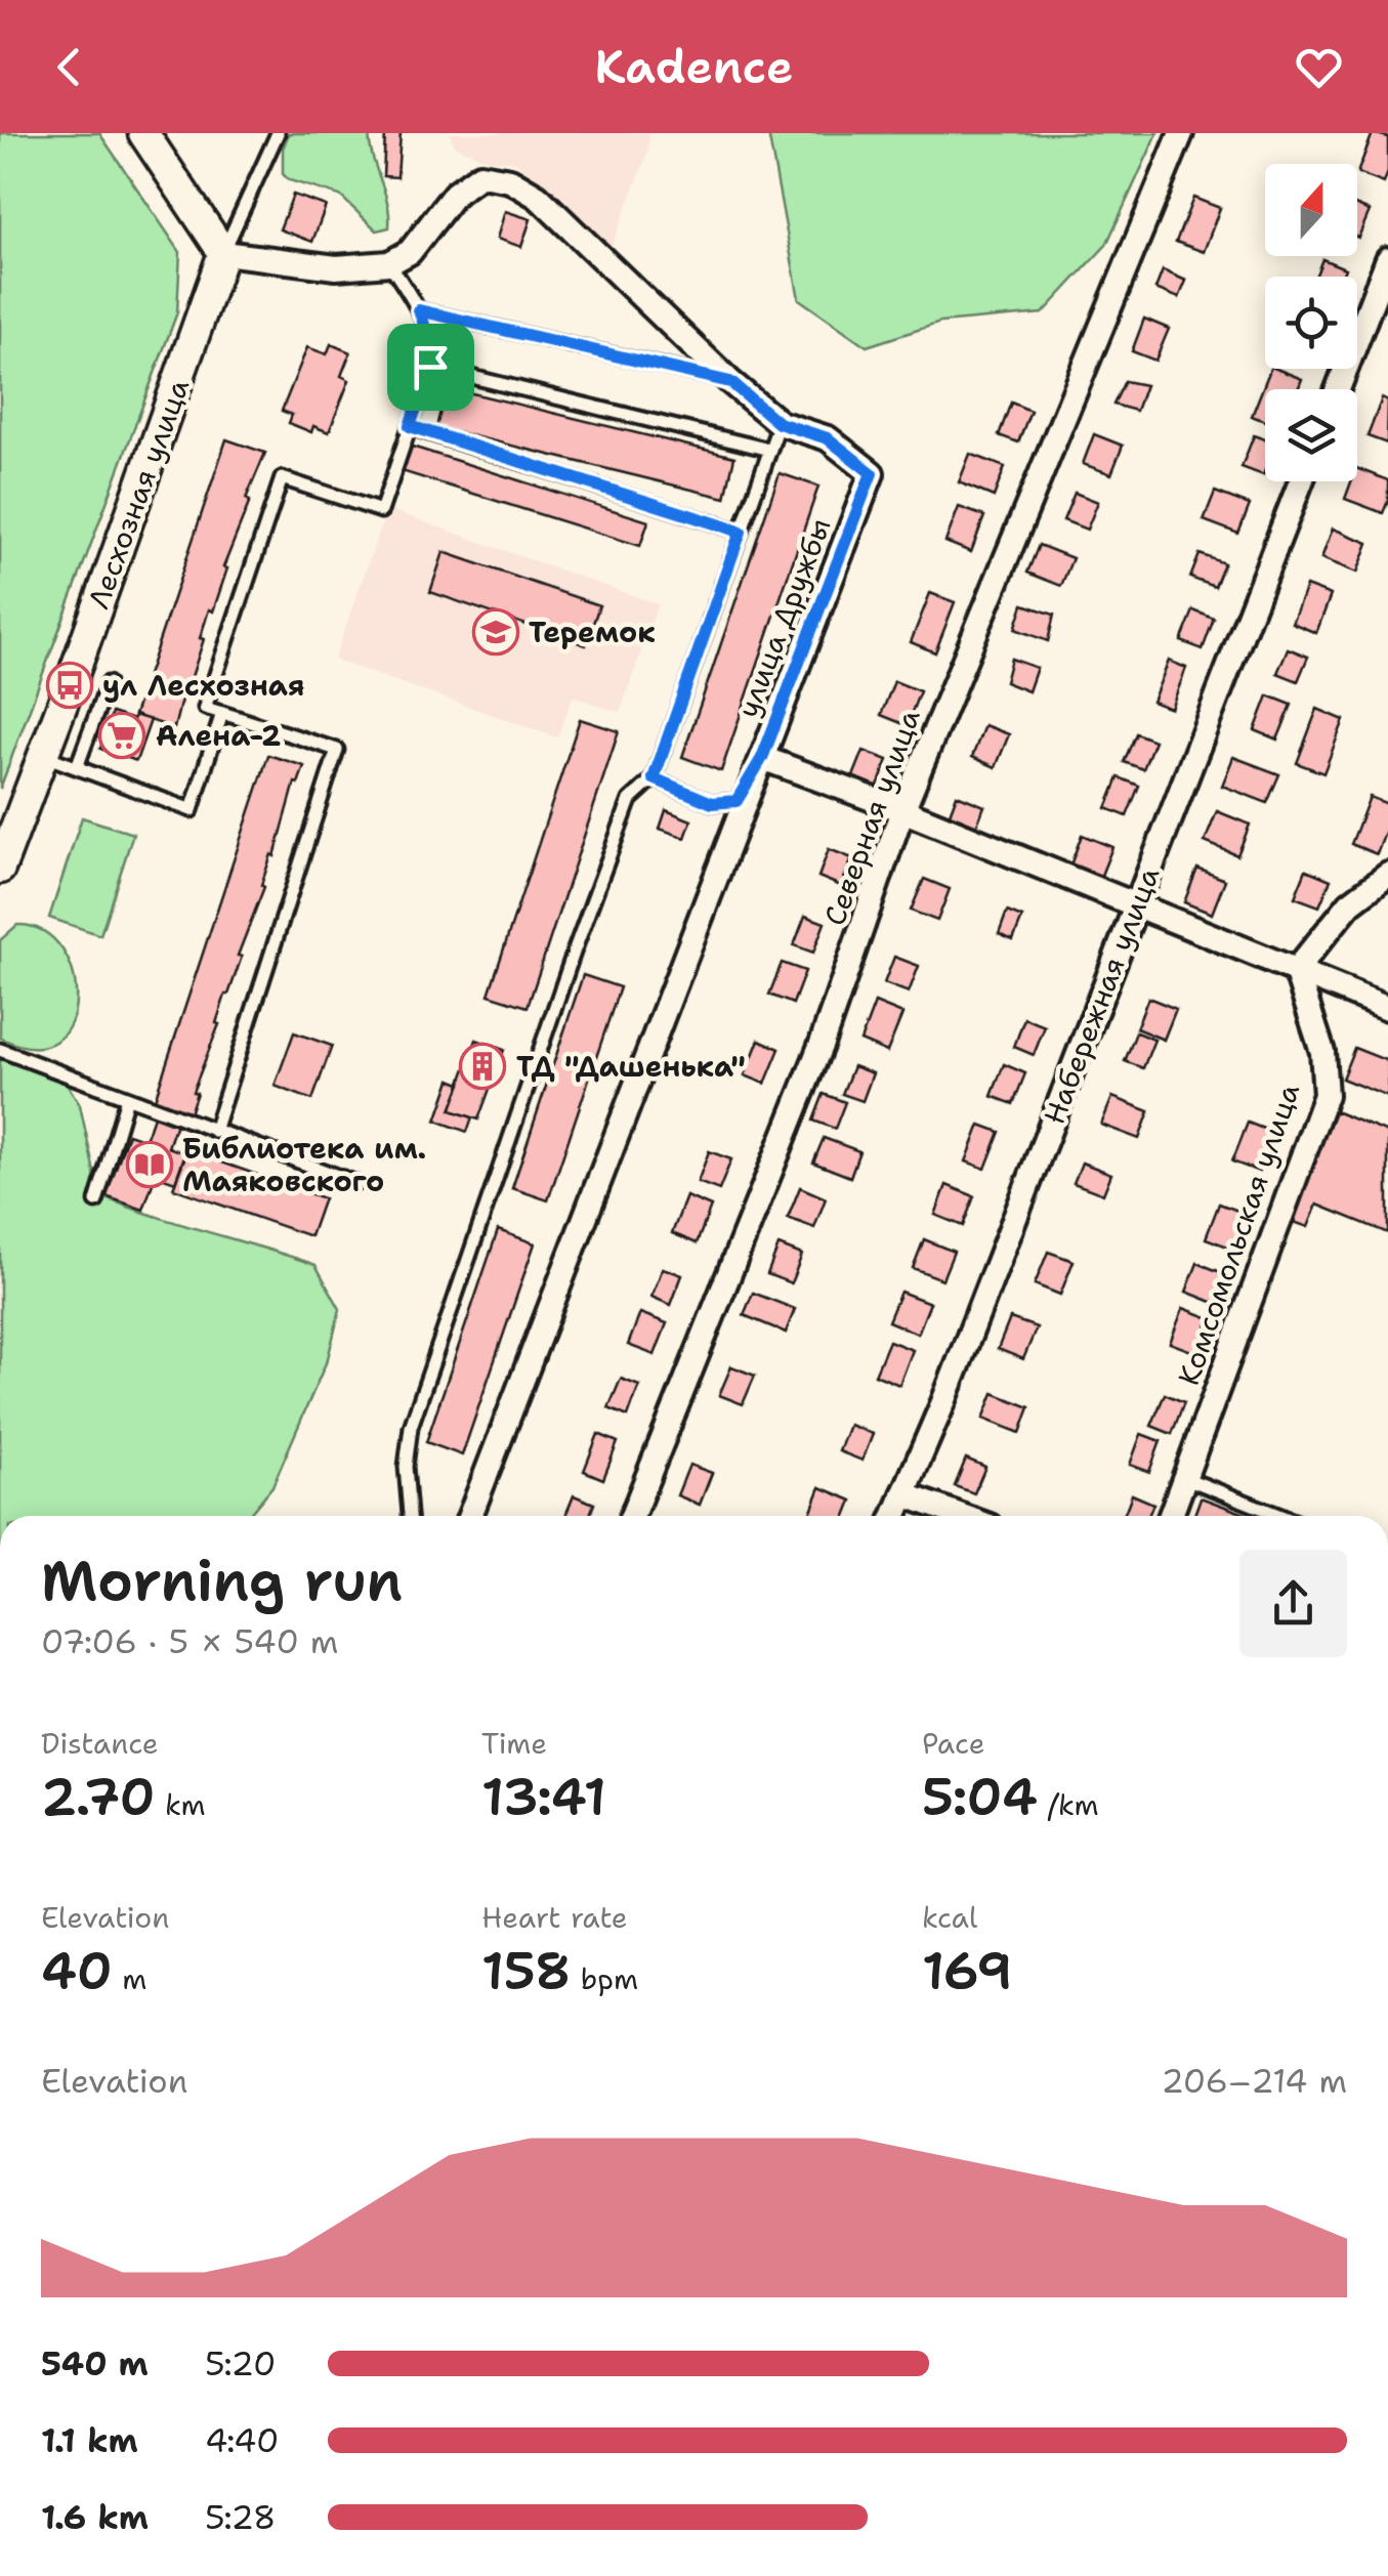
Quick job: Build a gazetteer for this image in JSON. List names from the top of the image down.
{
  "streets": {
    "street": [
      "Лесхозная улица",
      "улица Дружбы",
      "Северная улица",
      "Набережная улица",
      "Комсомольская улица"
    ]
  },
  "places": {
    "school or university": ["Теремок"],
    "bus stop": ["ул Лесхозная"],
    "supermarket": ["Алена-2"],
    "building": ["ТД \"Дашенька\""],
    "library": ["Библиотека им. Маяковского"]
  },
  "north": "top",
  "page": {
    "header": "Kadence",
    "heading": ["Morning run", "07:06 · 5 × 540 m"],
    "stats": [
      ["Distance", "2.70 km"],
      ["Time", "13:41"],
      ["Pace", "5:04 /km"],
      ["Elevation", "40 m"],
      ["Heart rate", "158 bpm"],
      ["kcal", "169"]
    ],
    "chart": ["Elevation", "206–214 m"],
    "list": [
      {
        "name": "540 m",
        "note": "5:20"
      },
      {
        "name": "1.1 km",
        "note": "4:40"
      },
      {
        "name": "1.6 km",
        "note": "5:28"
      }
    ]
  }
}
